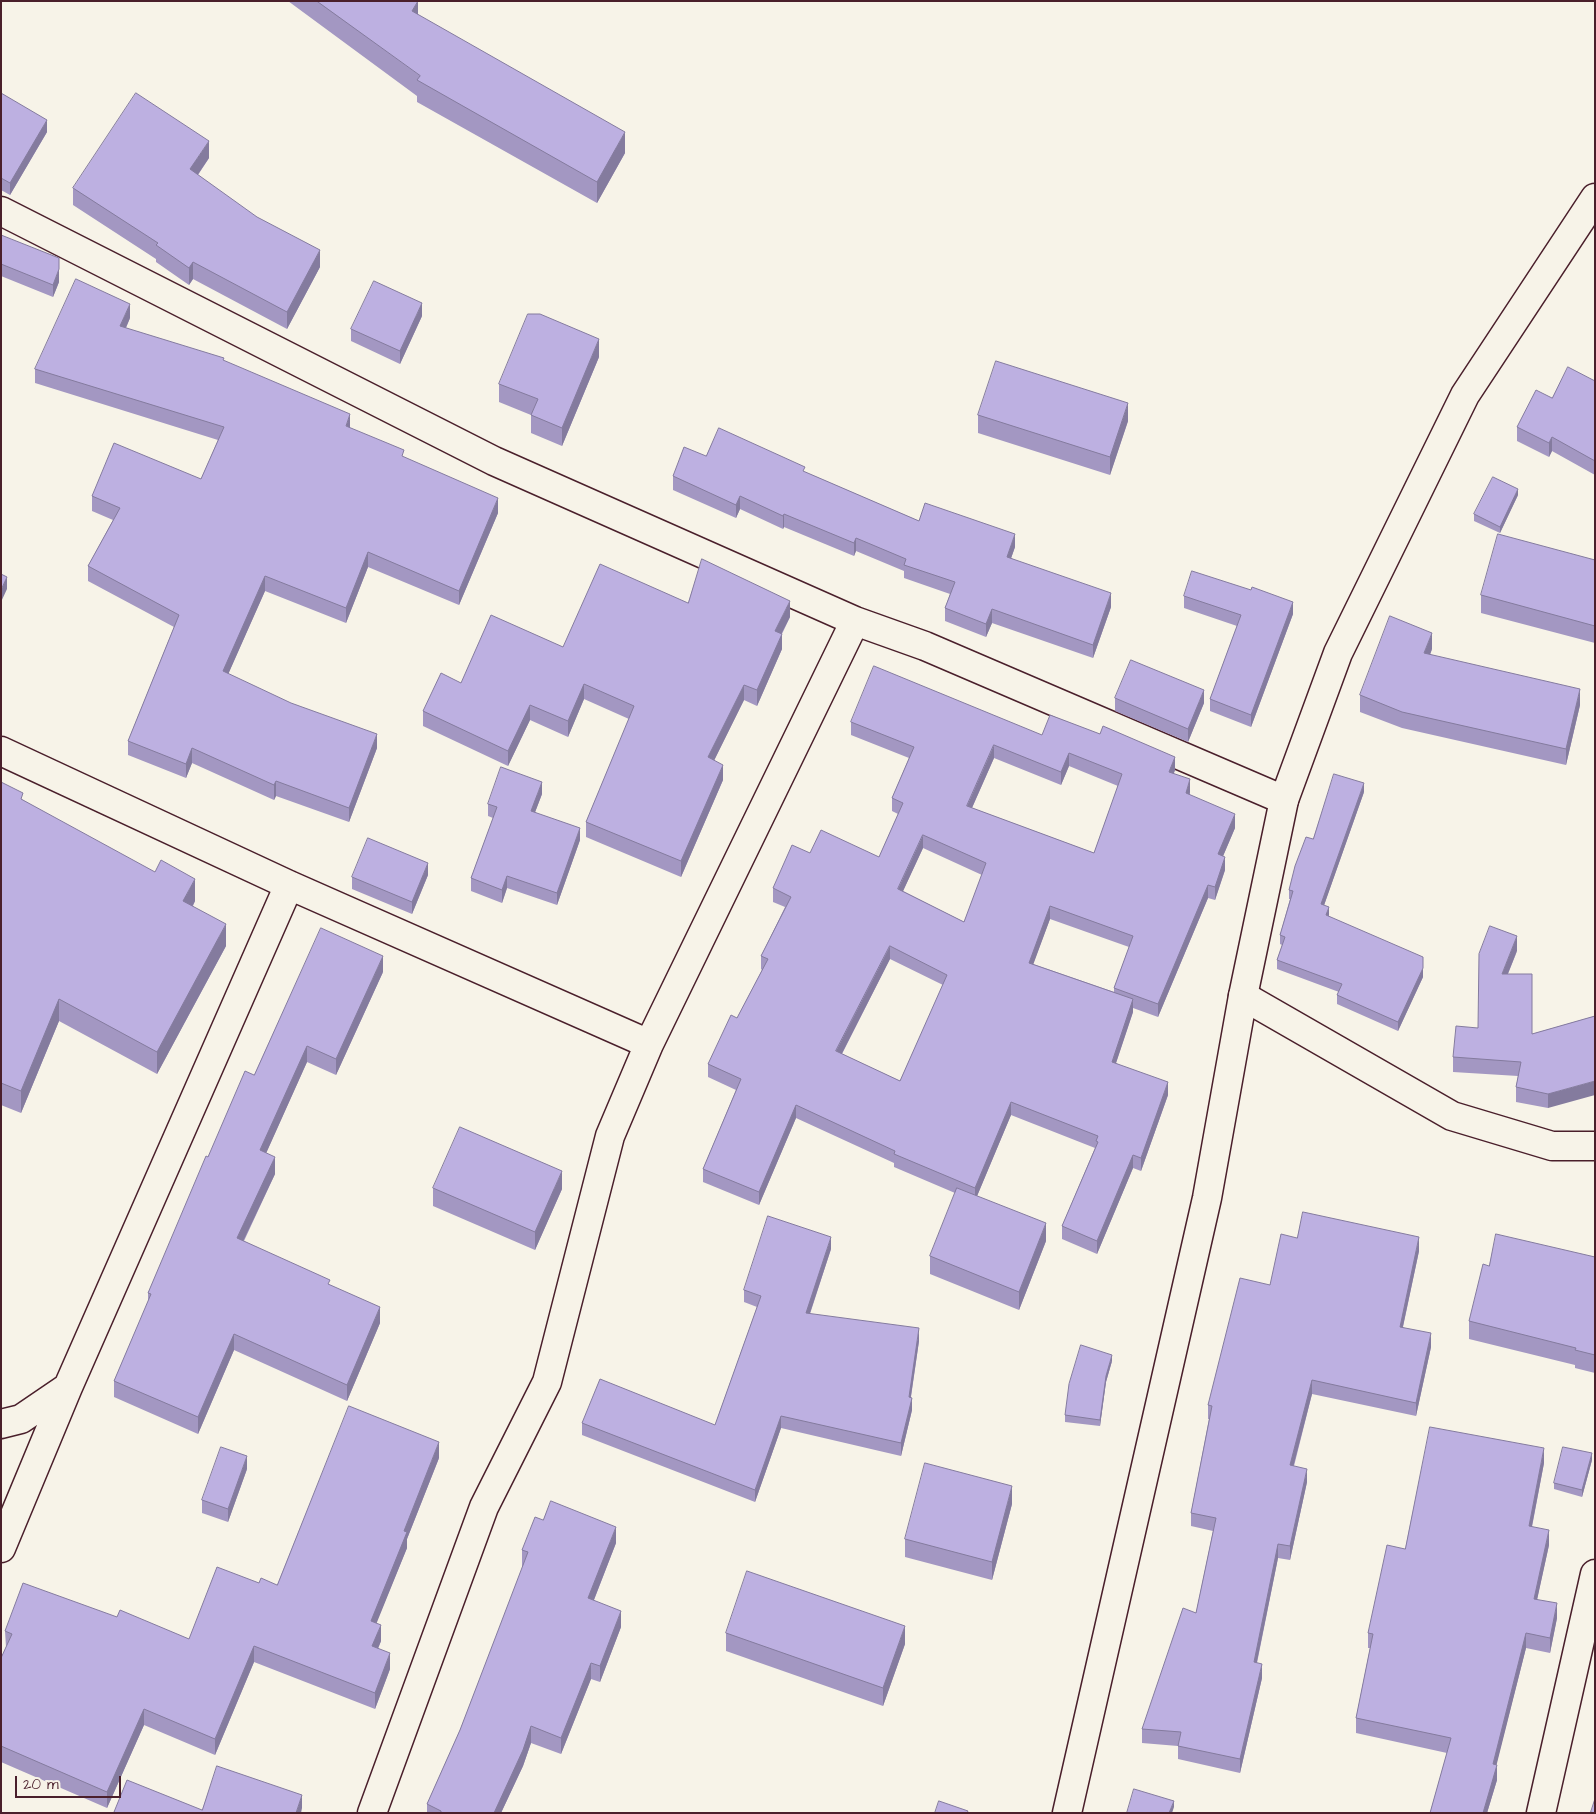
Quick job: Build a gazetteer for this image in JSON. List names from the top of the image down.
{
  "scale_bar": "20 m"
}
